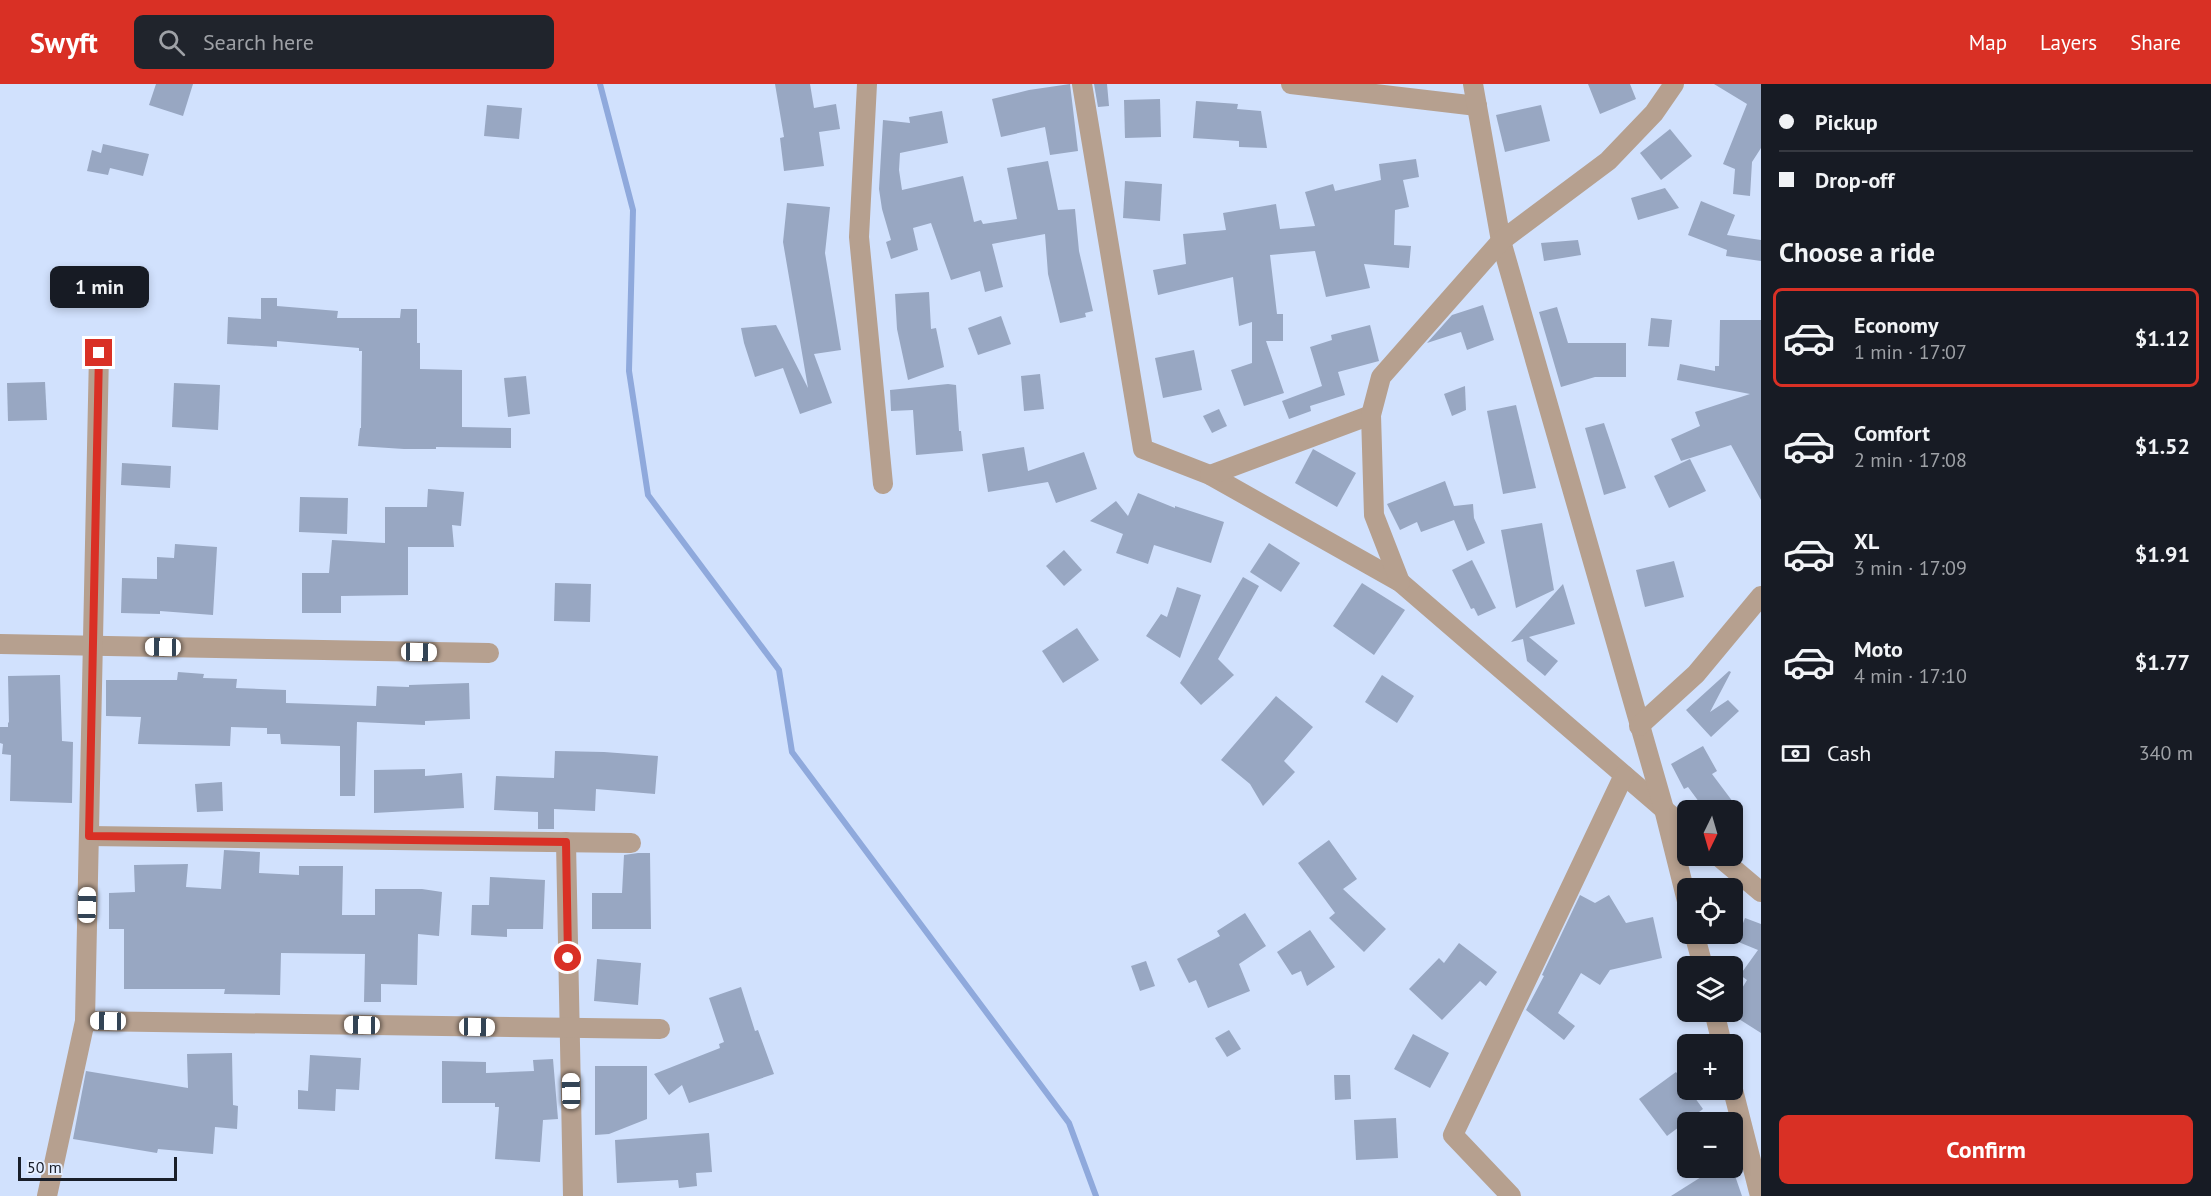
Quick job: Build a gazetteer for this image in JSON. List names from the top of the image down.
{
  "scale_bar": "50 m",
  "north": "bottom",
  "page": {
    "header": "Swyft",
    "search": "Search here",
    "nav": ["Map", "Layers", "Share"],
    "banner": ["Pickup", "Drop-off"],
    "heading": "Choose a ride",
    "bubble": "1 min",
    "list": [
      {
        "name": "Economy",
        "note": "1 min · 17:07",
        "value": "$1.12"
      },
      {
        "name": "Comfort",
        "note": "2 min · 17:08",
        "value": "$1.52"
      },
      {
        "name": "XL",
        "note": "3 min · 17:09",
        "value": "$1.91"
      },
      {
        "name": "Moto",
        "note": "4 min · 17:10",
        "value": "$1.77"
      }
    ],
    "pay": ["Cash", "340 m"],
    "map_buttons": ["+", "−"],
    "buttons": "Confirm",
    "scale": "50 m"
  }
}
